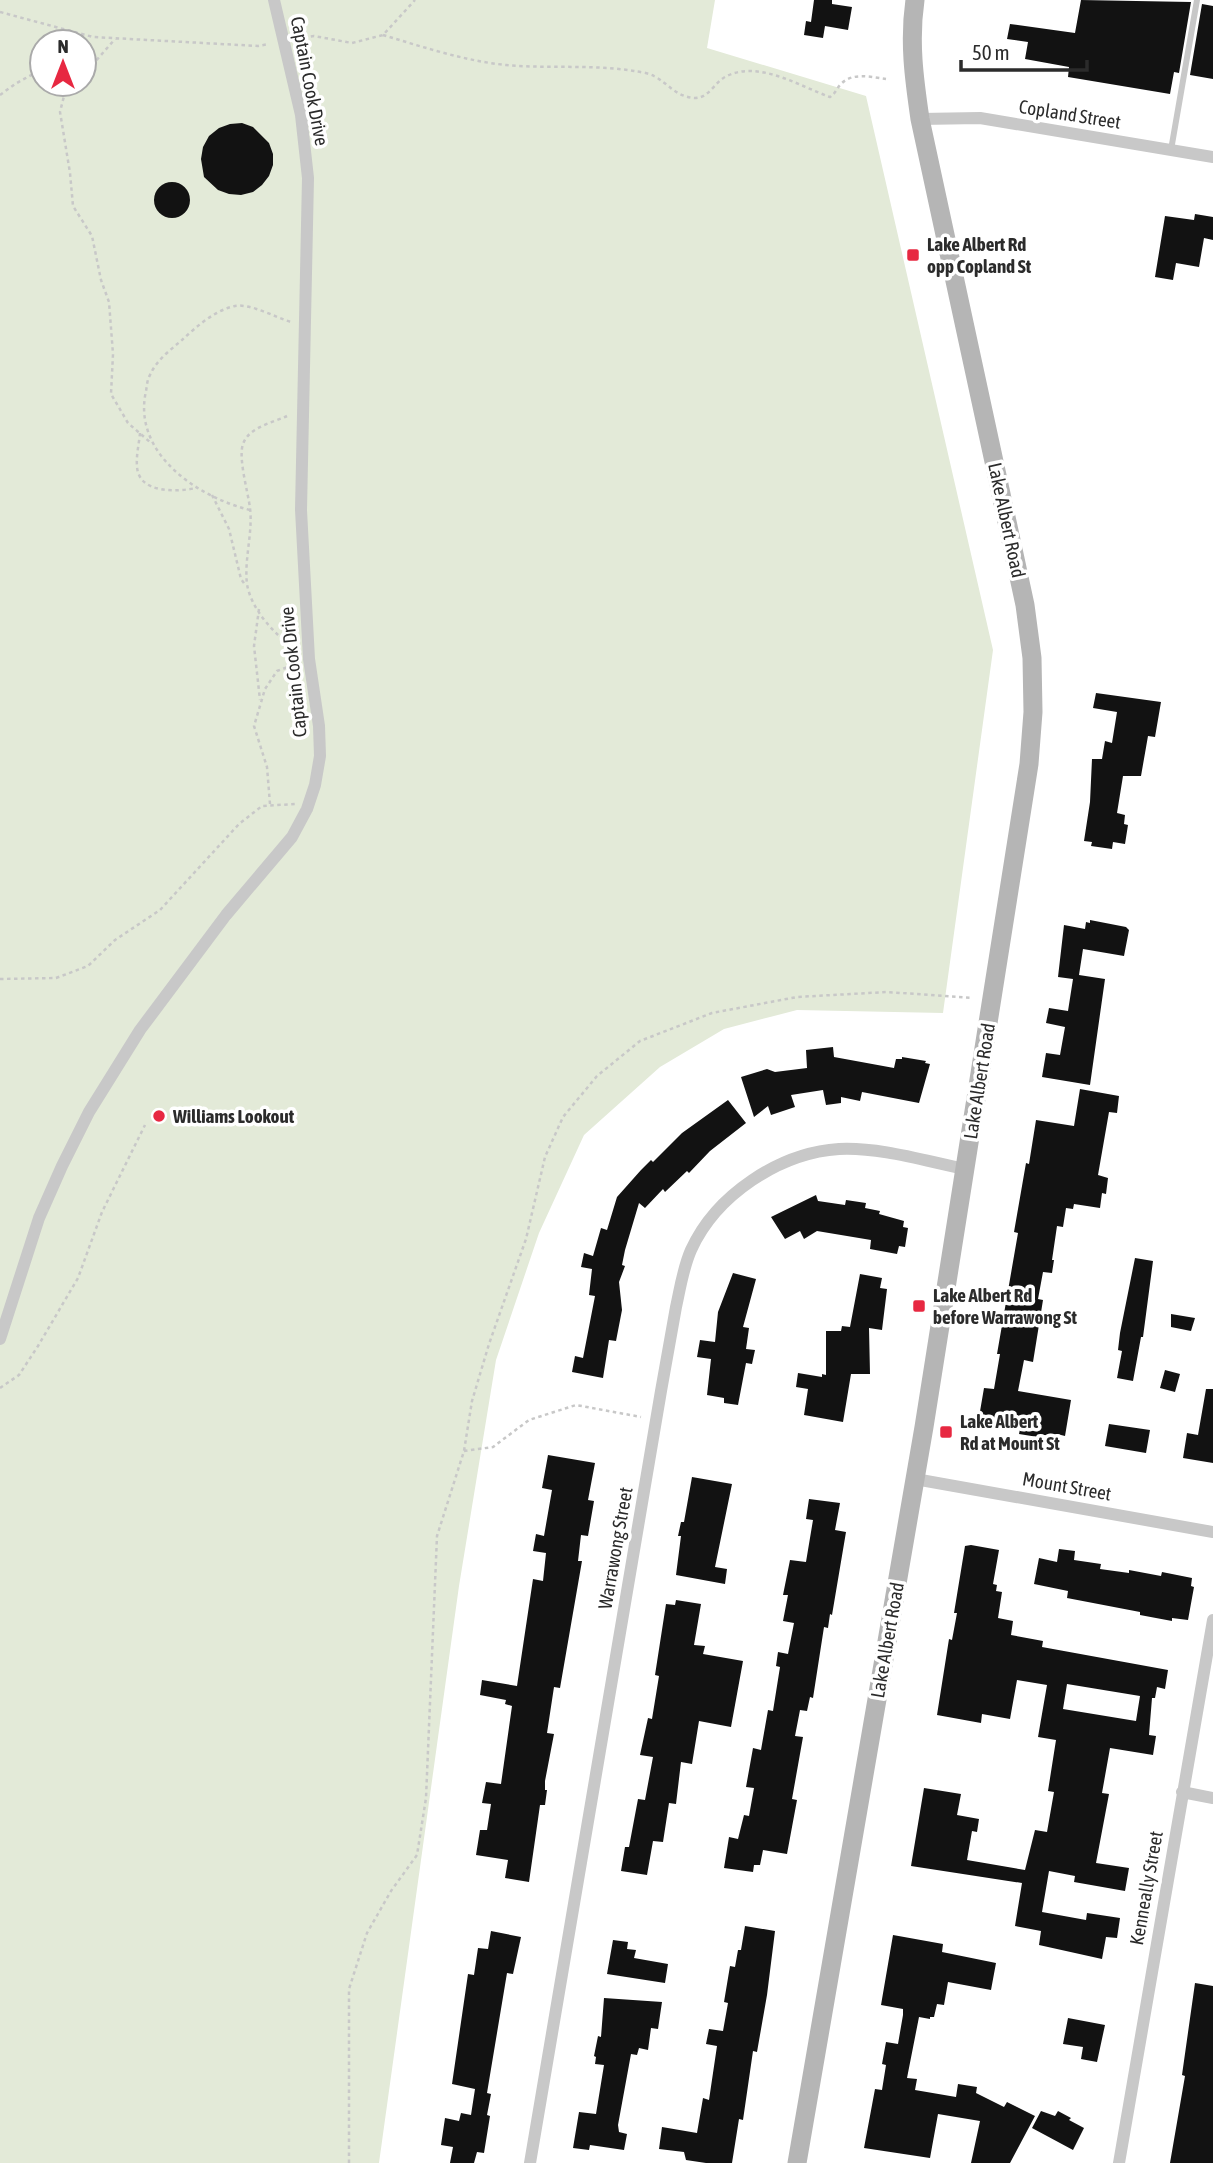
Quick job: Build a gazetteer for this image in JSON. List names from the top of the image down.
{
  "streets": {
    "main road": ["Lake Albert Road"],
    "street": [
      "Captain Cook Drive",
      "Copland Street",
      "Mount Street",
      "Warrawong Street",
      "Kenneally Street"
    ]
  },
  "crossings": [
    ["Copland Street", "Lake Albert Road"],
    ["Lake Albert Road", "Mount Street"],
    ["Lake Albert Road", "Warrawong Street"]
  ],
  "places": {
    "transit": ["Lake Albert Rd opp Copland St", "Lake Albert Rd before Warrawong St", "Lake Albert Rd at Mount St"],
    "other": ["Williams Lookout"]
  },
  "scale_bar": "50 m",
  "north": "top"
}
